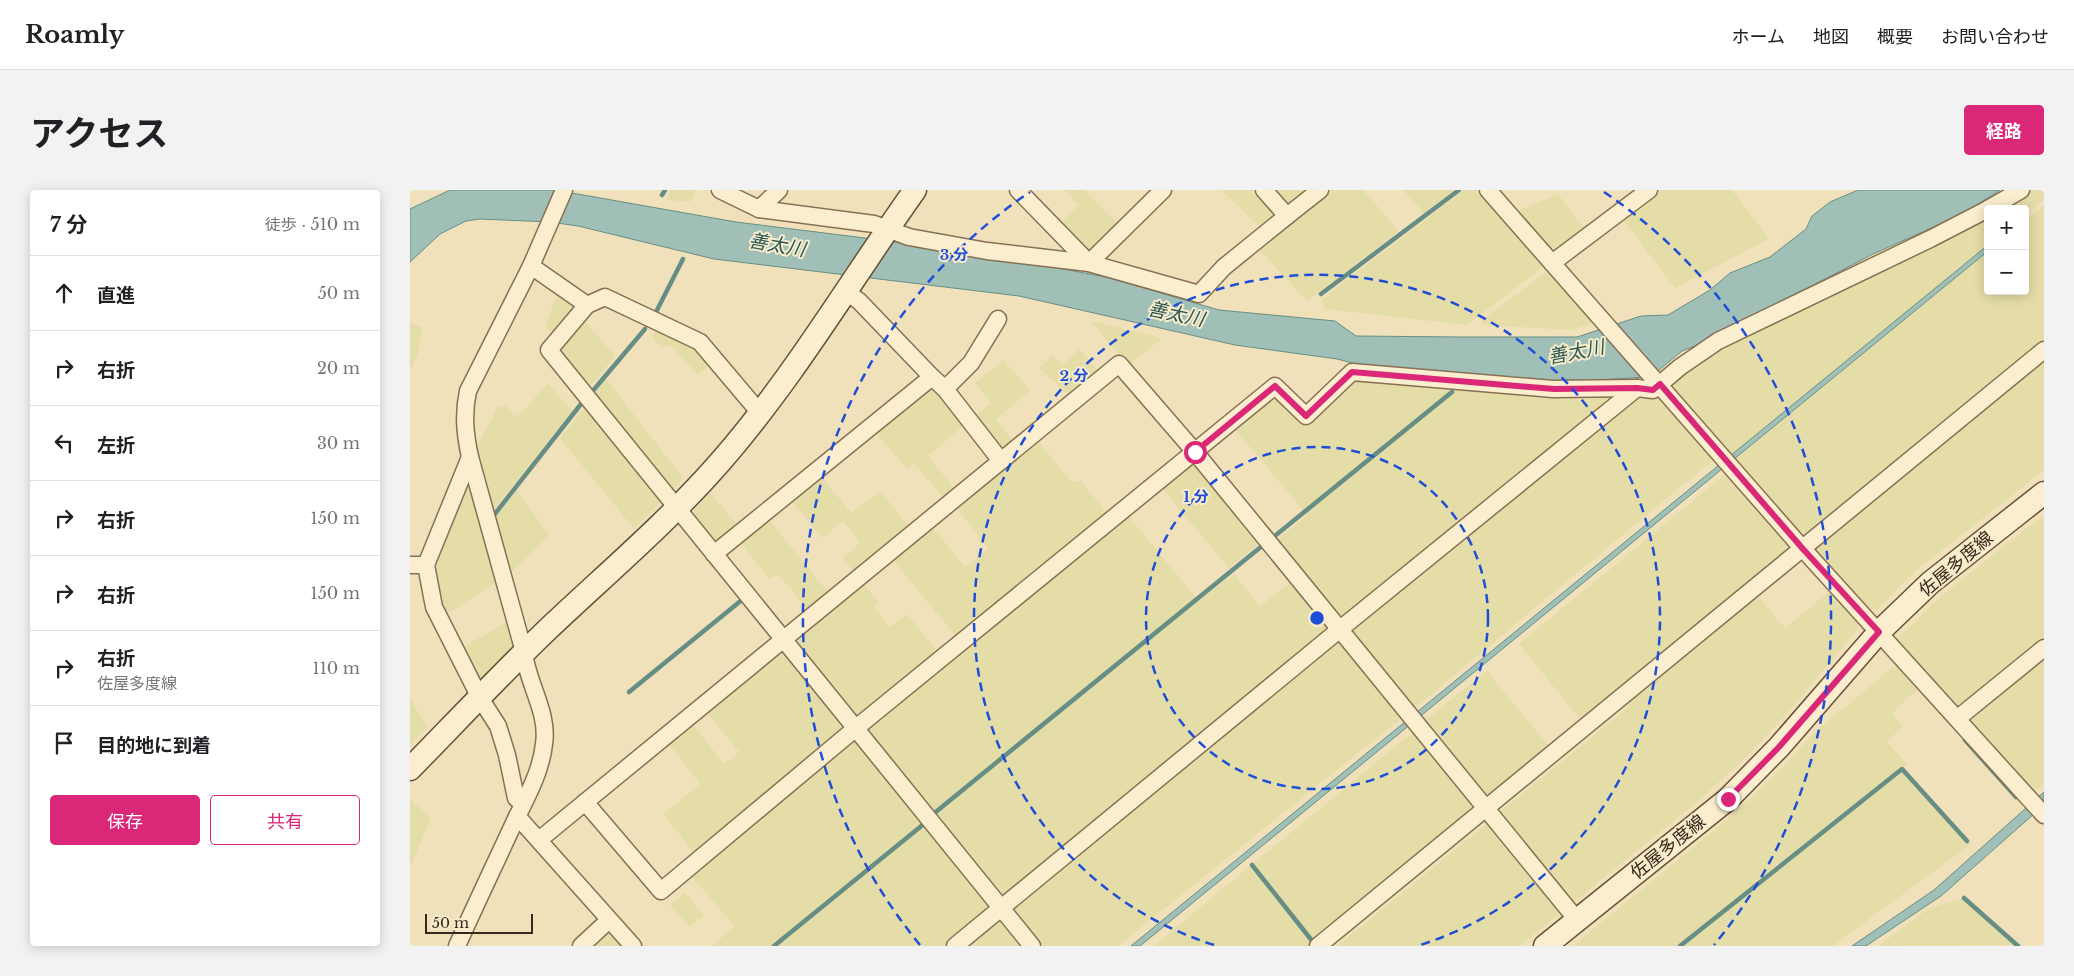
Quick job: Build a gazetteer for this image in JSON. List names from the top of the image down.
{
  "streets": {
    "street": ["佐屋多度線"]
  },
  "water": ["善太川"],
  "scale_bar": "50 m",
  "page": {
    "header": "Roamly",
    "nav": [
      "ホーム",
      "地図",
      "概要",
      "お問い合わせ"
    ],
    "title": "アクセス",
    "buttons": [
      "経路",
      ["保存", "共有"]
    ],
    "heading": ["7 分", "徒歩 · 510 m"],
    "map_buttons": ["+", "−"],
    "list": [
      ["直進", "50 m"],
      ["右折", "20 m"],
      ["左折", "30 m"],
      ["右折", "150 m"],
      ["右折", "150 m"],
      ["右折", "佐屋多度線", "110 m"],
      "目的地に到着"
    ],
    "scale": "50 m"
  },
  "rings": ["3 分", "2 分", "1 分"]
}
